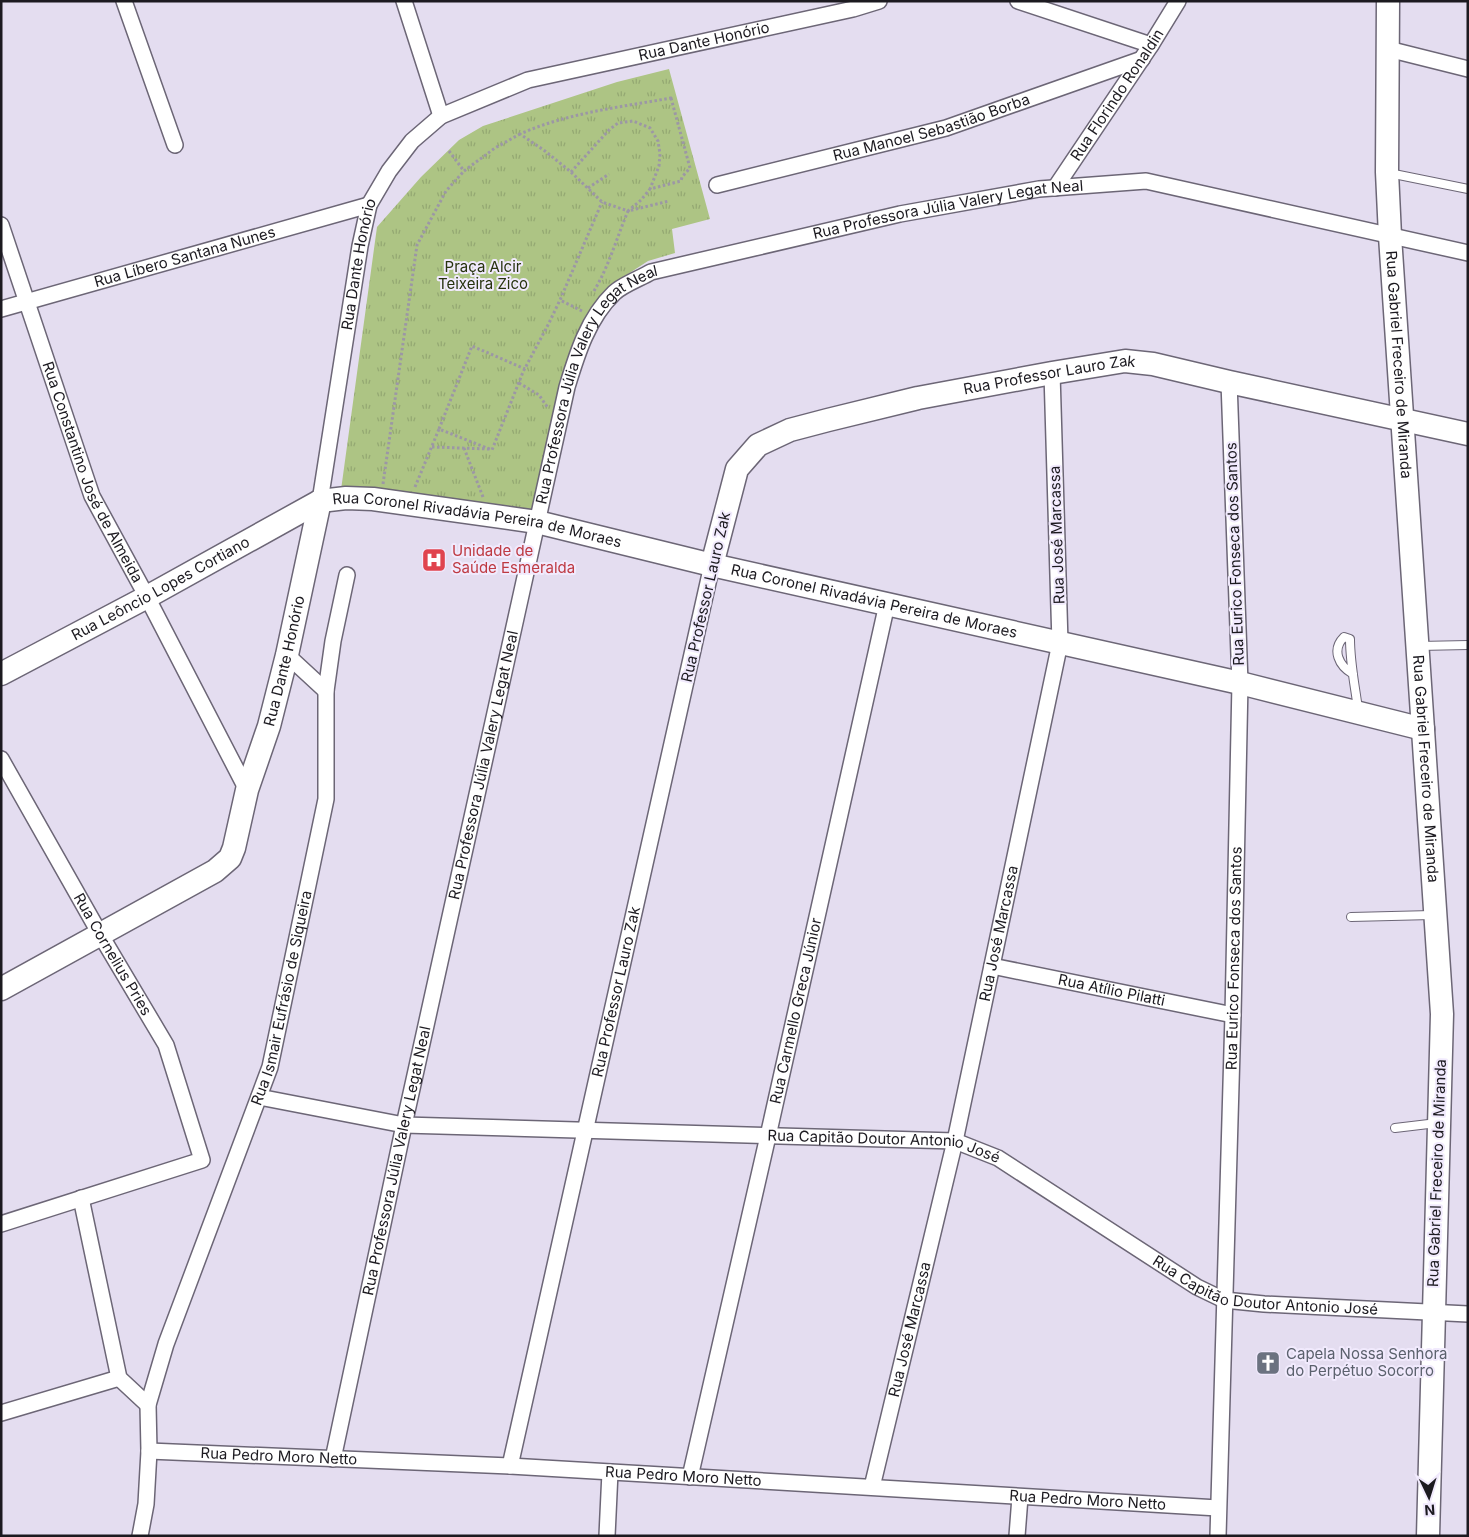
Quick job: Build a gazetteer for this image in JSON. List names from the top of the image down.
{
  "streets": {
    "street": [
      "Rua Dante Honório",
      "Rua Florindo Ronaldin",
      "Rua Manoel Sebastião Borba",
      "Rua Professora Júlia Valery Legat Neal",
      "Rua Líbero Santana Nunes",
      "Rua Gabriel Freceiro de Miranda",
      "Rua Professor Lauro Zak",
      "Rua Constantino José de Almeida",
      "Rua Coronel Rivadávia Pereira de Moraes",
      "Rua José Marcassa",
      "Rua Eurico Fonseca dos Santos",
      "Rua Leôncio Lopes Cortiano",
      "Rua Cornelius Pries",
      "Rua Atílio Pilatti",
      "Rua Ismair Eufrásio de Siqueira",
      "Rua Carmello Greca Júnior",
      "Rua Capitão Doutor Antonio José",
      "Rua Pedro Moro Netto"
    ]
  },
  "crossings": [
    ["Rua Dante Honório", "Rua Líbero Santana Nunes"],
    ["Rua Dante Honório", "Rua Constantino José de Almeida"],
    ["Rua Dante Honório", "Rua Coronel Rivadávia Pereira de Moraes"],
    ["Rua Dante Honório", "Rua Leôncio Lopes Cortiano"],
    ["Rua Dante Honório", "Rua Cornelius Pries"],
    ["Rua Florindo Ronaldin", "Rua Manoel Sebastião Borba"],
    ["Rua Florindo Ronaldin", "Rua Professora Júlia Valery Legat Neal"],
    ["Rua Professora Júlia Valery Legat Neal", "Rua Gabriel Freceiro de Miranda"],
    ["Rua Professora Júlia Valery Legat Neal", "Rua Coronel Rivadávia Pereira de Moraes"],
    ["Rua Professora Júlia Valery Legat Neal", "Rua Capitão Doutor Antonio José"],
    ["Rua Professora Júlia Valery Legat Neal", "Rua Pedro Moro Netto"],
    ["Rua Líbero Santana Nunes", "Rua Constantino José de Almeida"],
    ["Rua Gabriel Freceiro de Miranda", "Rua Professor Lauro Zak"],
    ["Rua Gabriel Freceiro de Miranda", "Rua Coronel Rivadávia Pereira de Moraes"],
    ["Rua Gabriel Freceiro de Miranda", "Rua Capitão Doutor Antonio José"],
    ["Rua Professor Lauro Zak", "Rua Coronel Rivadávia Pereira de Moraes"],
    ["Rua Professor Lauro Zak", "Rua José Marcassa"],
    ["Rua Professor Lauro Zak", "Rua Eurico Fonseca dos Santos"],
    ["Rua Professor Lauro Zak", "Rua Capitão Doutor Antonio José"],
    ["Rua Professor Lauro Zak", "Rua Pedro Moro Netto"],
    ["Rua Constantino José de Almeida", "Rua Leôncio Lopes Cortiano"],
    ["Rua Coronel Rivadávia Pereira de Moraes", "Rua José Marcassa"],
    ["Rua Coronel Rivadávia Pereira de Moraes", "Rua Eurico Fonseca dos Santos"],
    ["Rua Coronel Rivadávia Pereira de Moraes", "Rua Leôncio Lopes Cortiano"],
    ["Rua Coronel Rivadávia Pereira de Moraes", "Rua Carmello Greca Júnior"],
    ["Rua José Marcassa", "Rua Atílio Pilatti"],
    ["Rua José Marcassa", "Rua Capitão Doutor Antonio José"],
    ["Rua José Marcassa", "Rua Pedro Moro Netto"],
    ["Rua Eurico Fonseca dos Santos", "Rua Atílio Pilatti"],
    ["Rua Eurico Fonseca dos Santos", "Rua Capitão Doutor Antonio José"],
    ["Rua Eurico Fonseca dos Santos", "Rua Pedro Moro Netto"],
    ["Rua Ismair Eufrásio de Siqueira", "Rua Capitão Doutor Antonio José"],
    ["Rua Ismair Eufrásio de Siqueira", "Rua Pedro Moro Netto"],
    ["Rua Carmello Greca Júnior", "Rua Capitão Doutor Antonio José"],
    ["Rua Carmello Greca Júnior", "Rua Pedro Moro Netto"]
  ],
  "parks": ["Praça Alcir Teixeira Zico"],
  "places": {
    "hospital": ["Unidade de Saúde Esmeralda"],
    "church": ["Capela Nossa Senhora do Perpétuo Socorro"]
  },
  "north": "bottom"
}
